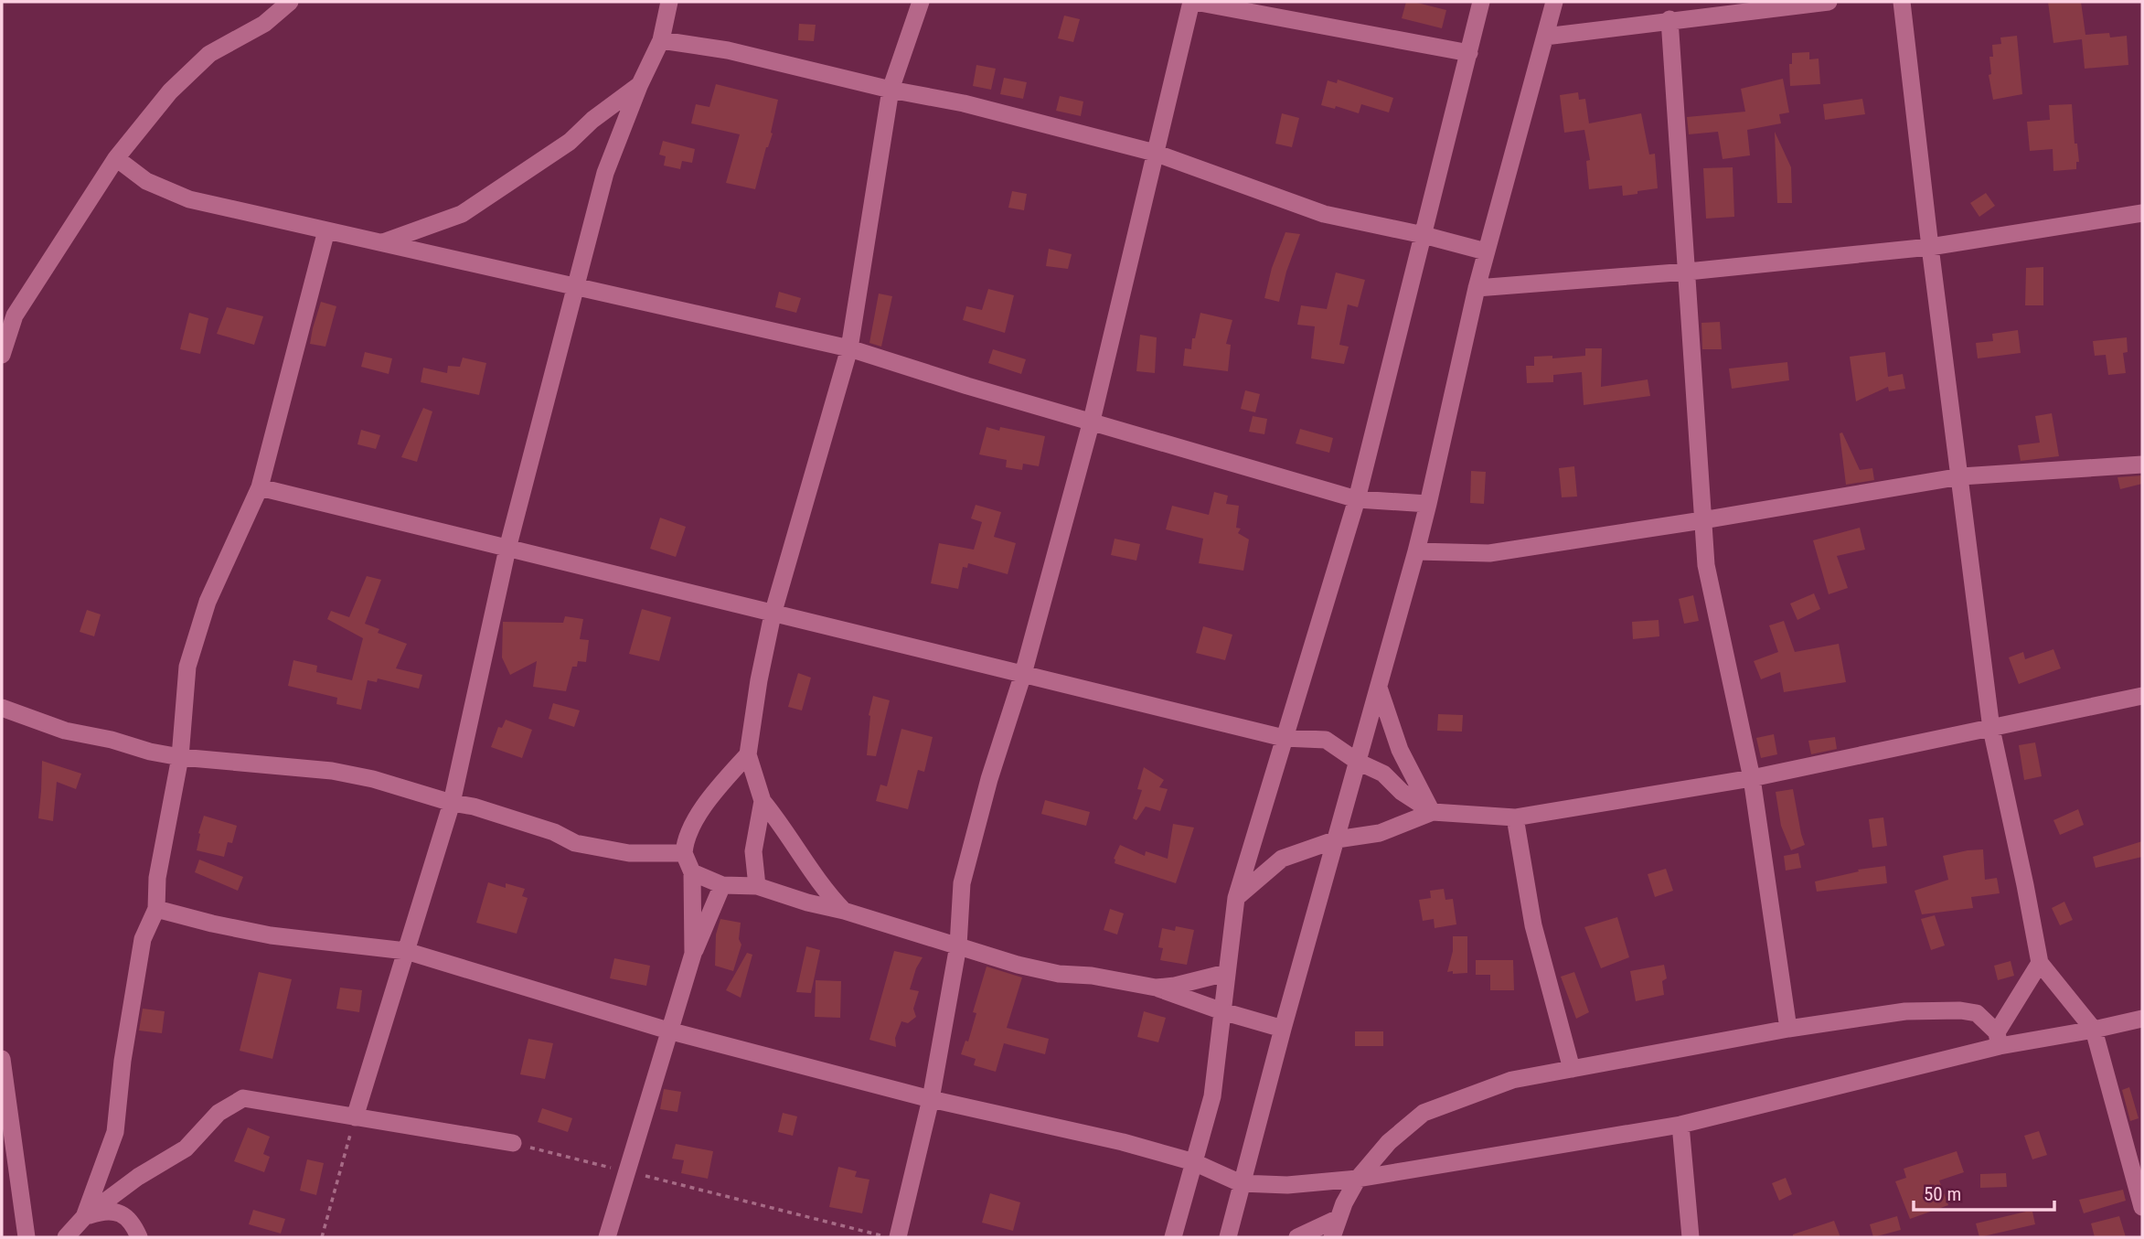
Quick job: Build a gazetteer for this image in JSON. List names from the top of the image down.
{
  "scale_bar": "50 m"
}
